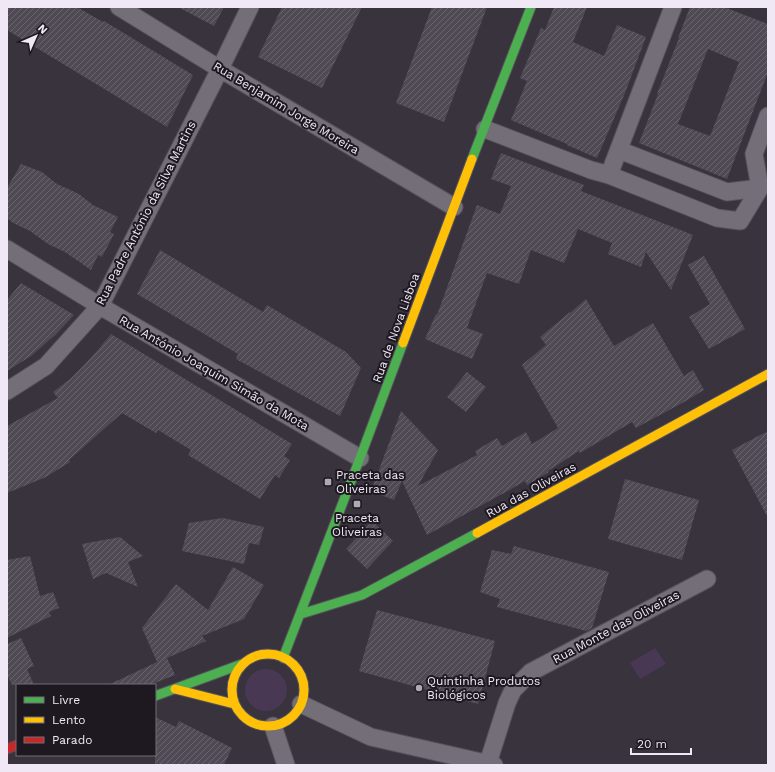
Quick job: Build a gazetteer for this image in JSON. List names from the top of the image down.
{
  "streets": {
    "street": [
      "Rua Benjamim Jorge Moreira",
      "Rua Padre António da Silva Martins",
      "Rua de Nova Lisboa",
      "Rua António Joaquim Simão da Mota",
      "Rua das Oliveiras",
      "Rua Monte das Oliveiras"
    ]
  },
  "crossings": [
    ["Rua Benjamim Jorge Moreira", "Rua Padre António da Silva Martins"],
    ["Rua Benjamim Jorge Moreira", "Rua de Nova Lisboa"],
    ["Rua Padre António da Silva Martins", "Rua António Joaquim Simão da Mota"],
    ["Rua de Nova Lisboa", "Rua António Joaquim Simão da Mota"],
    ["Rua de Nova Lisboa", "Rua das Oliveiras"]
  ],
  "places": {
    "transit": ["Praceta das Oliveiras", "Praceta Oliveiras"],
    "other": ["Quintinha Produtos Biológicos"]
  },
  "legend": ["Livre", "Lento", "Parado"],
  "scale_bar": "20 m",
  "north": "top right"
}
